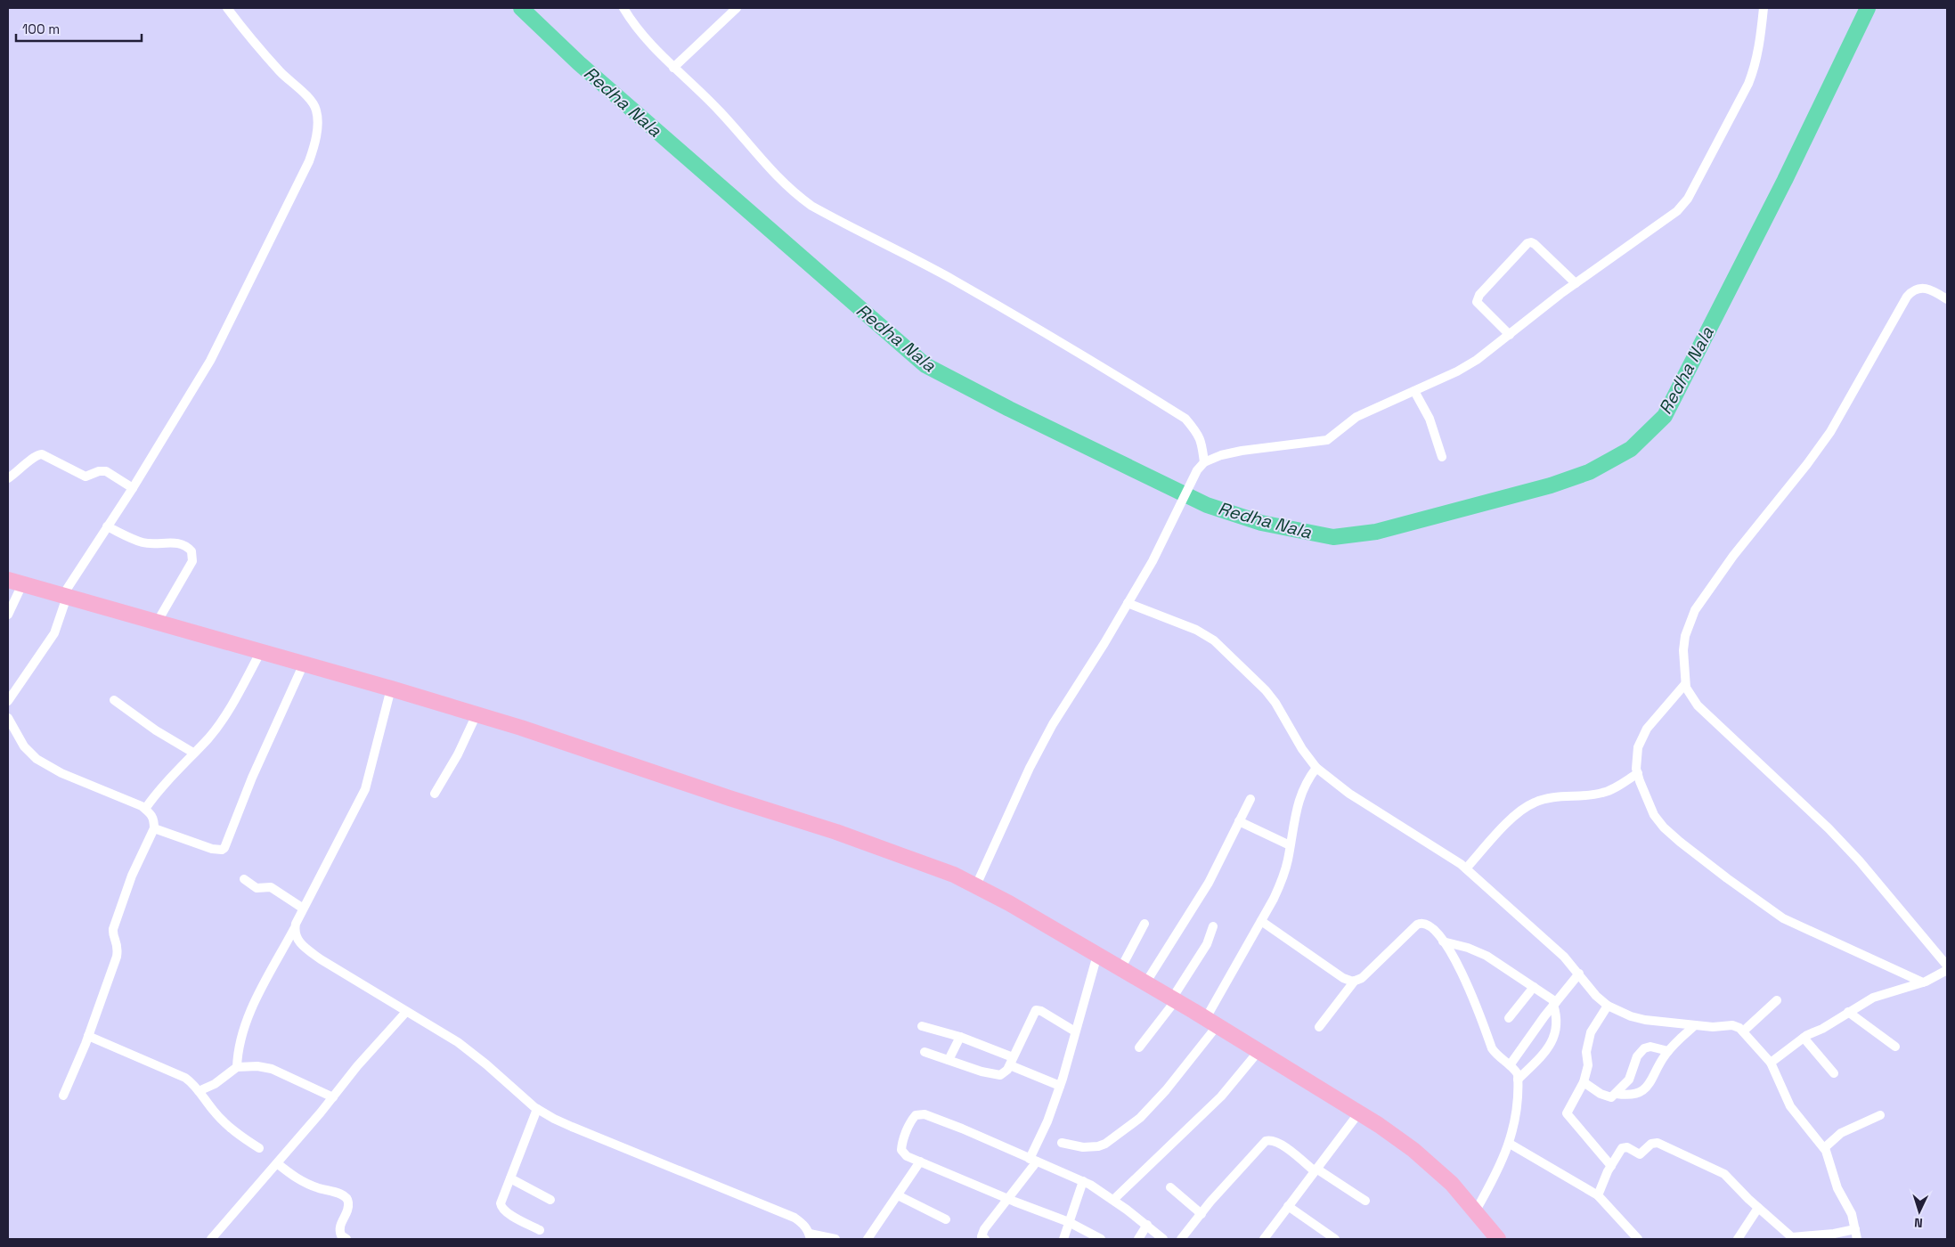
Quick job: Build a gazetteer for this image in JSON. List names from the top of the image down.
{
  "water": ["Redha Nala"],
  "scale_bar": "100 m",
  "north": "bottom"
}
